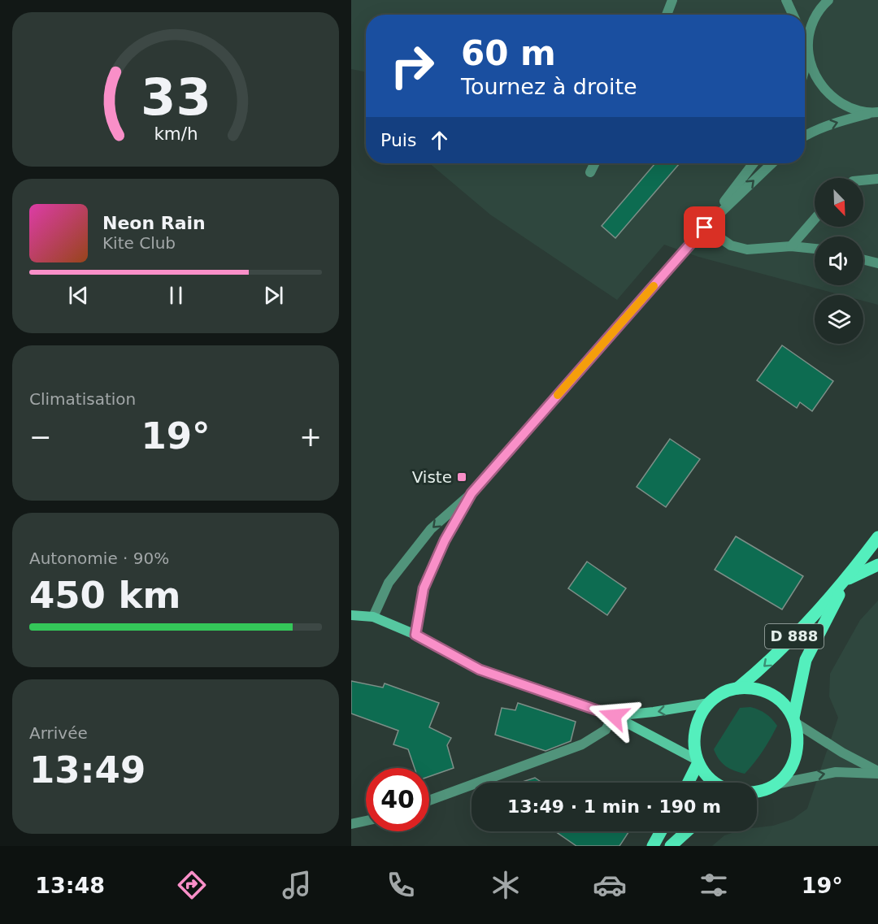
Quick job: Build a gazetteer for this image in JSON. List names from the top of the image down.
{
  "streets": {
    "main road": ["D 888"]
  },
  "places": {
    "transit": ["Viste"]
  },
  "north": "bottom right",
  "page": {
    "turn": ["60 m", "Tournez à droite"],
    "then": "Puis",
    "song": ["Neon Rain", "Kite Club"],
    "tile": [
      "Climatisation",
      ["Autonomie · 90%", "450 km"],
      ["Arrivée", "13:49"]
    ],
    "heat": ["−", "19°", "+"],
    "limit": "40",
    "trip": "13:49 · 1 min · 190 m",
    "tabs": ["13:48", "19°"],
    "gauge": ["33", "km/h"]
  }
}
